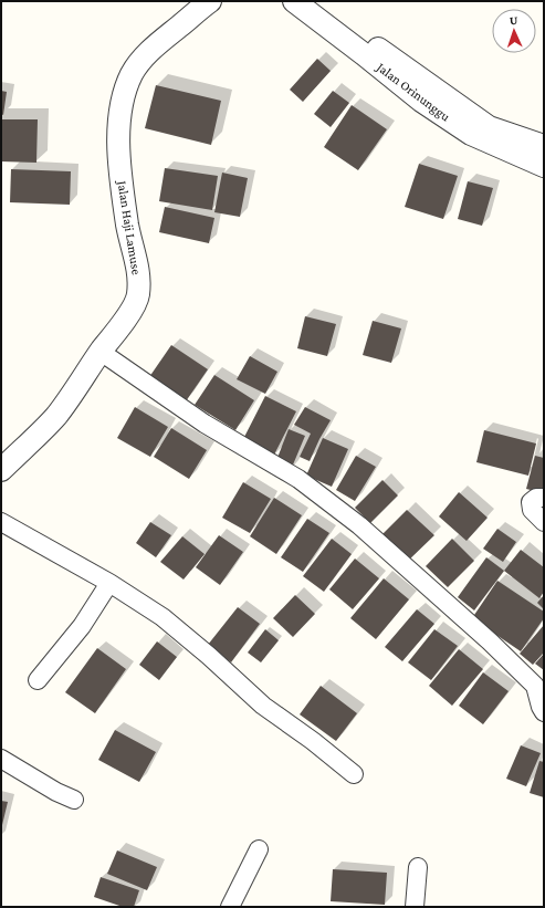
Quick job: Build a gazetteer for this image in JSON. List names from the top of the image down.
{
  "streets": {
    "street": ["Jalan Orinunggu", "Jalan Haji Lamuse"]
  },
  "north": "top"
}
